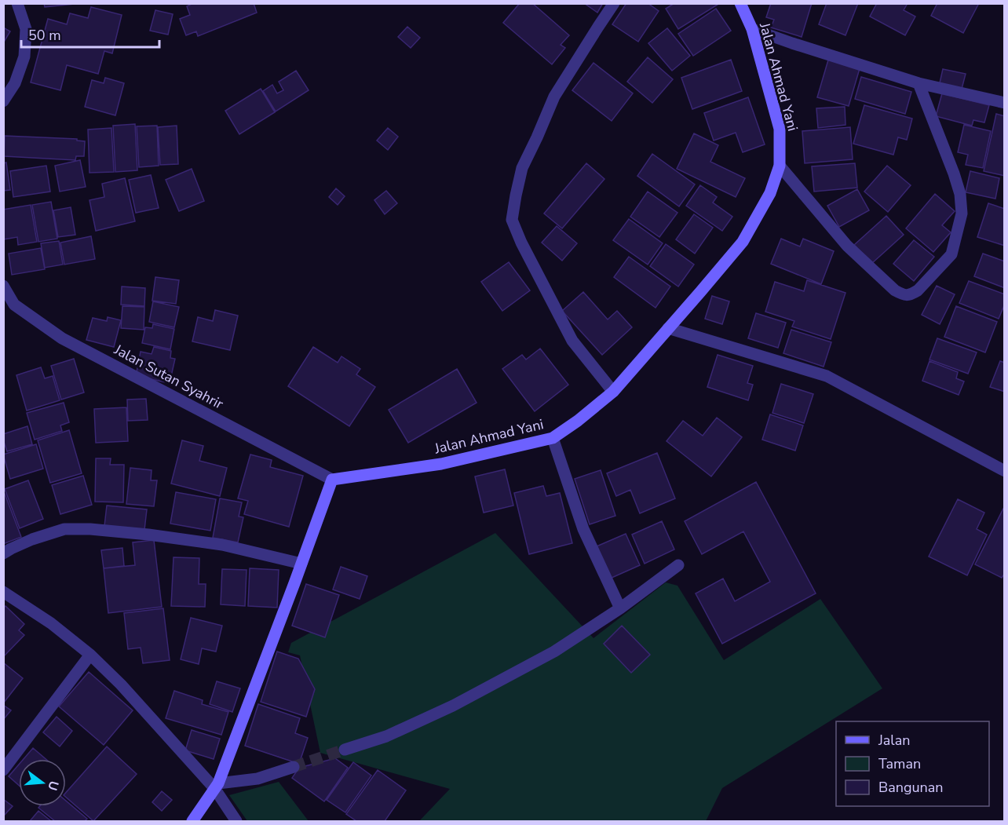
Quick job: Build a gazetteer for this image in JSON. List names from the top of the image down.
{
  "streets": {
    "street": ["Jalan Ahmad Yani", "Jalan Sutan Syahrir"]
  },
  "crossings": [
    ["Jalan Ahmad Yani", "Jalan Sutan Syahrir"]
  ],
  "legend": ["Jalan", "Taman", "Bangunan"],
  "scale_bar": "50 m",
  "north": "right"
}
